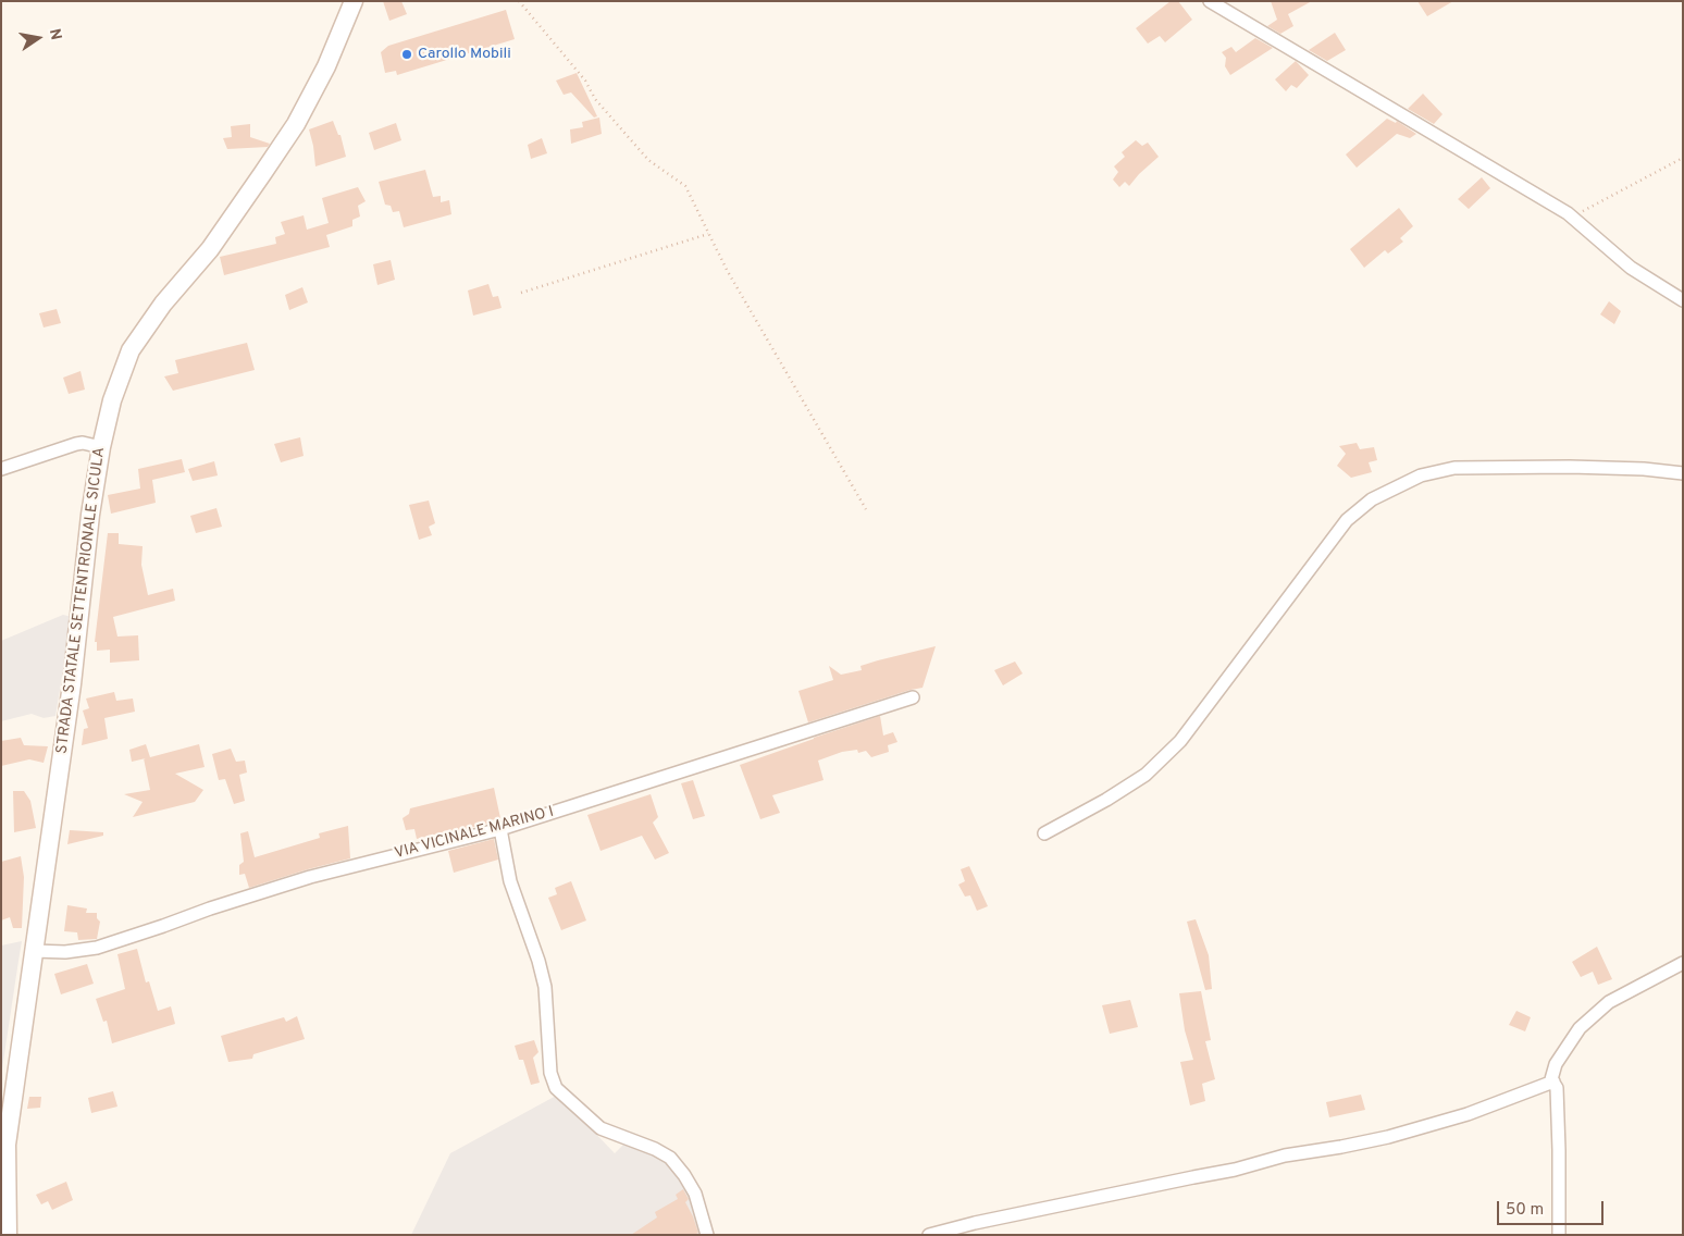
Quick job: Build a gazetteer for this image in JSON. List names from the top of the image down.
{
  "streets": {
    "main road": ["STRADA STATALE SETTENTRIONALE SICULA"],
    "street": ["VIA VICINALE MARINO I"]
  },
  "crossings": [
    ["STRADA STATALE SETTENTRIONALE SICULA", "VIA VICINALE MARINO I"]
  ],
  "places": ["Carollo Mobili"],
  "scale_bar": "50 m",
  "north": "right"
}
